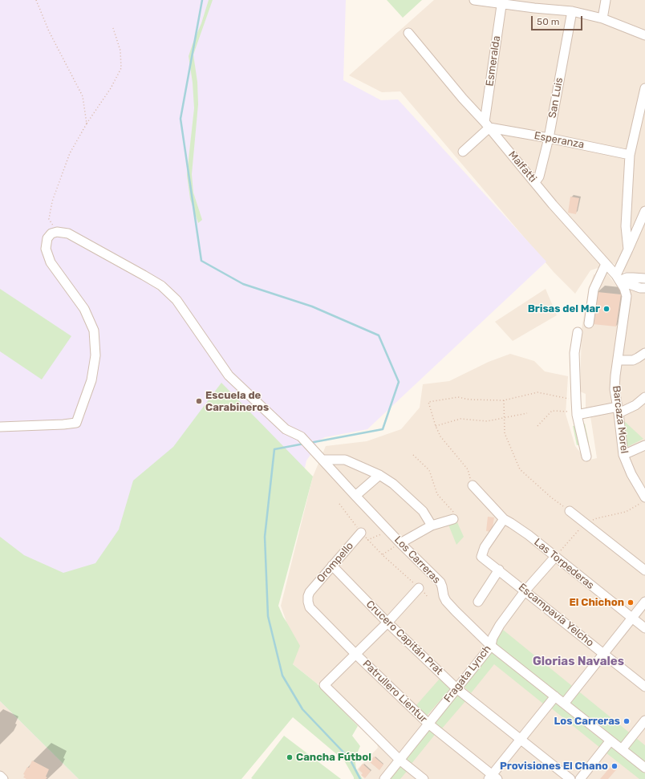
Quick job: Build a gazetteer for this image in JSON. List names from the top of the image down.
{
  "streets": {
    "street": [
      "Esmeralda",
      "San Luis",
      "Esperanza",
      "Malfatti",
      "Barcaza Morel",
      "Los Carreras",
      "Orompello",
      "Las Torpederas",
      "Escampavía Yelcho",
      "Crucero Capitán Prat",
      "Fragata Lynch",
      "Patrullero Lientur"
    ]
  },
  "crossings": [
    ["Esmeralda", "Esperanza"],
    ["Esmeralda", "Malfatti"],
    ["San Luis", "Esperanza"],
    ["San Luis", "Malfatti"],
    ["Esperanza", "Malfatti"],
    ["Malfatti", "Barcaza Morel"],
    ["Los Carreras", "Fragata Lynch"],
    ["Orompello", "Crucero Capitán Prat"],
    ["Orompello", "Patrullero Lientur"],
    ["Las Torpederas", "Escampavía Yelcho"],
    ["Las Torpederas", "Fragata Lynch"],
    ["Escampavía Yelcho", "Fragata Lynch"],
    ["Crucero Capitán Prat", "Fragata Lynch"],
    ["Fragata Lynch", "Patrullero Lientur"]
  ],
  "districts": ["Glorias Navales"],
  "places": [
    "Brisas del Mar",
    "Escuela de Carabineros",
    "El Chichon",
    "Los Carreras",
    "Cancha Fútbol",
    "Provisiones El Chano"
  ],
  "scale_bar": "50 m"
}
